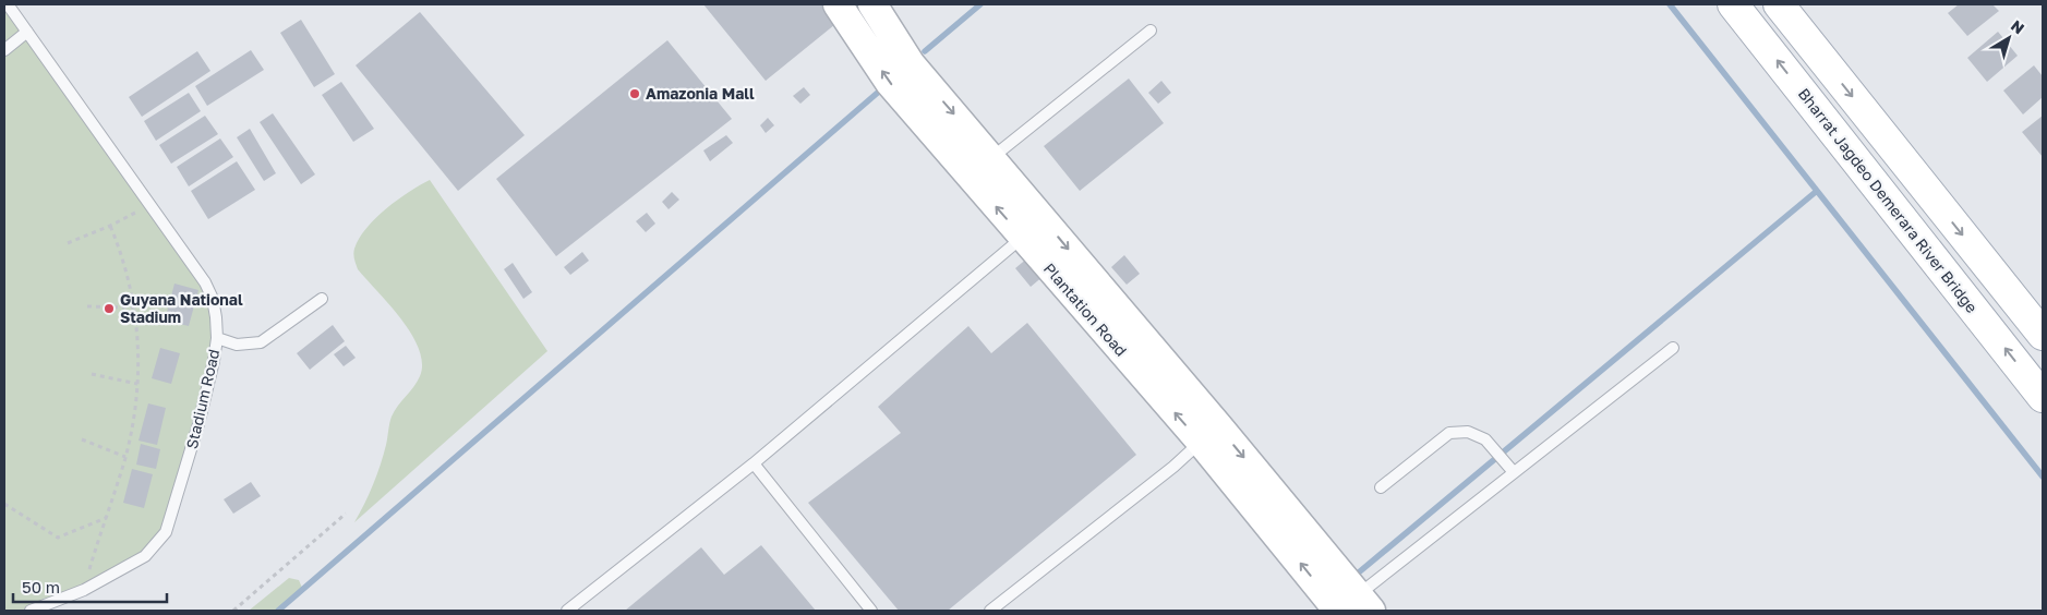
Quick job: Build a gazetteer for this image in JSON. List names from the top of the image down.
{
  "streets": {
    "main road": ["Bharrat Jagdeo Demerara River Bridge"],
    "street": ["Plantation Road"],
    "lane": ["Stadium Road"]
  },
  "places": ["Amazonia Mall", "Guyana National Stadium"],
  "scale_bar": "50 m",
  "north": "top right"
}
